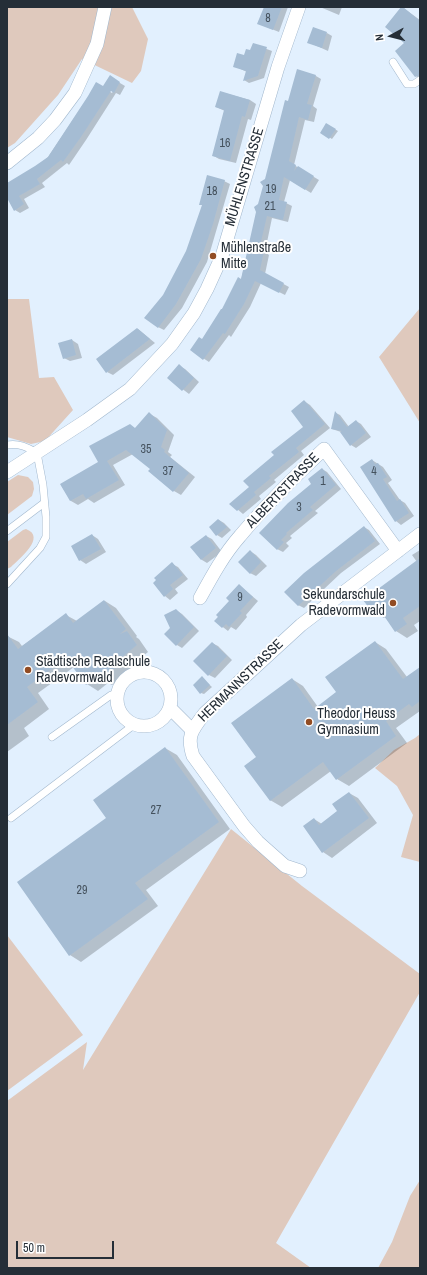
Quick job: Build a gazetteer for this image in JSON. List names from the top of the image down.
{
  "streets": {
    "street": ["MÜHLENSTRASSE", "ALBERTSTRASSE", "HERMANNSTRASSE"]
  },
  "crossings": [
    ["ALBERTSTRASSE", "HERMANNSTRASSE"]
  ],
  "places": [
    "Mühlenstraße Mitte",
    "Sekundarschule Radevormwald",
    "Städtische Realschule Radevormwald",
    "Theodor Heuss Gymnasium"
  ],
  "house_numbers": [
    "8",
    "16",
    "19",
    "18",
    "21",
    "35",
    "37",
    "4",
    "1",
    "3",
    "9",
    "27",
    "29"
  ],
  "scale_bar": "50 m",
  "north": "left"
}
